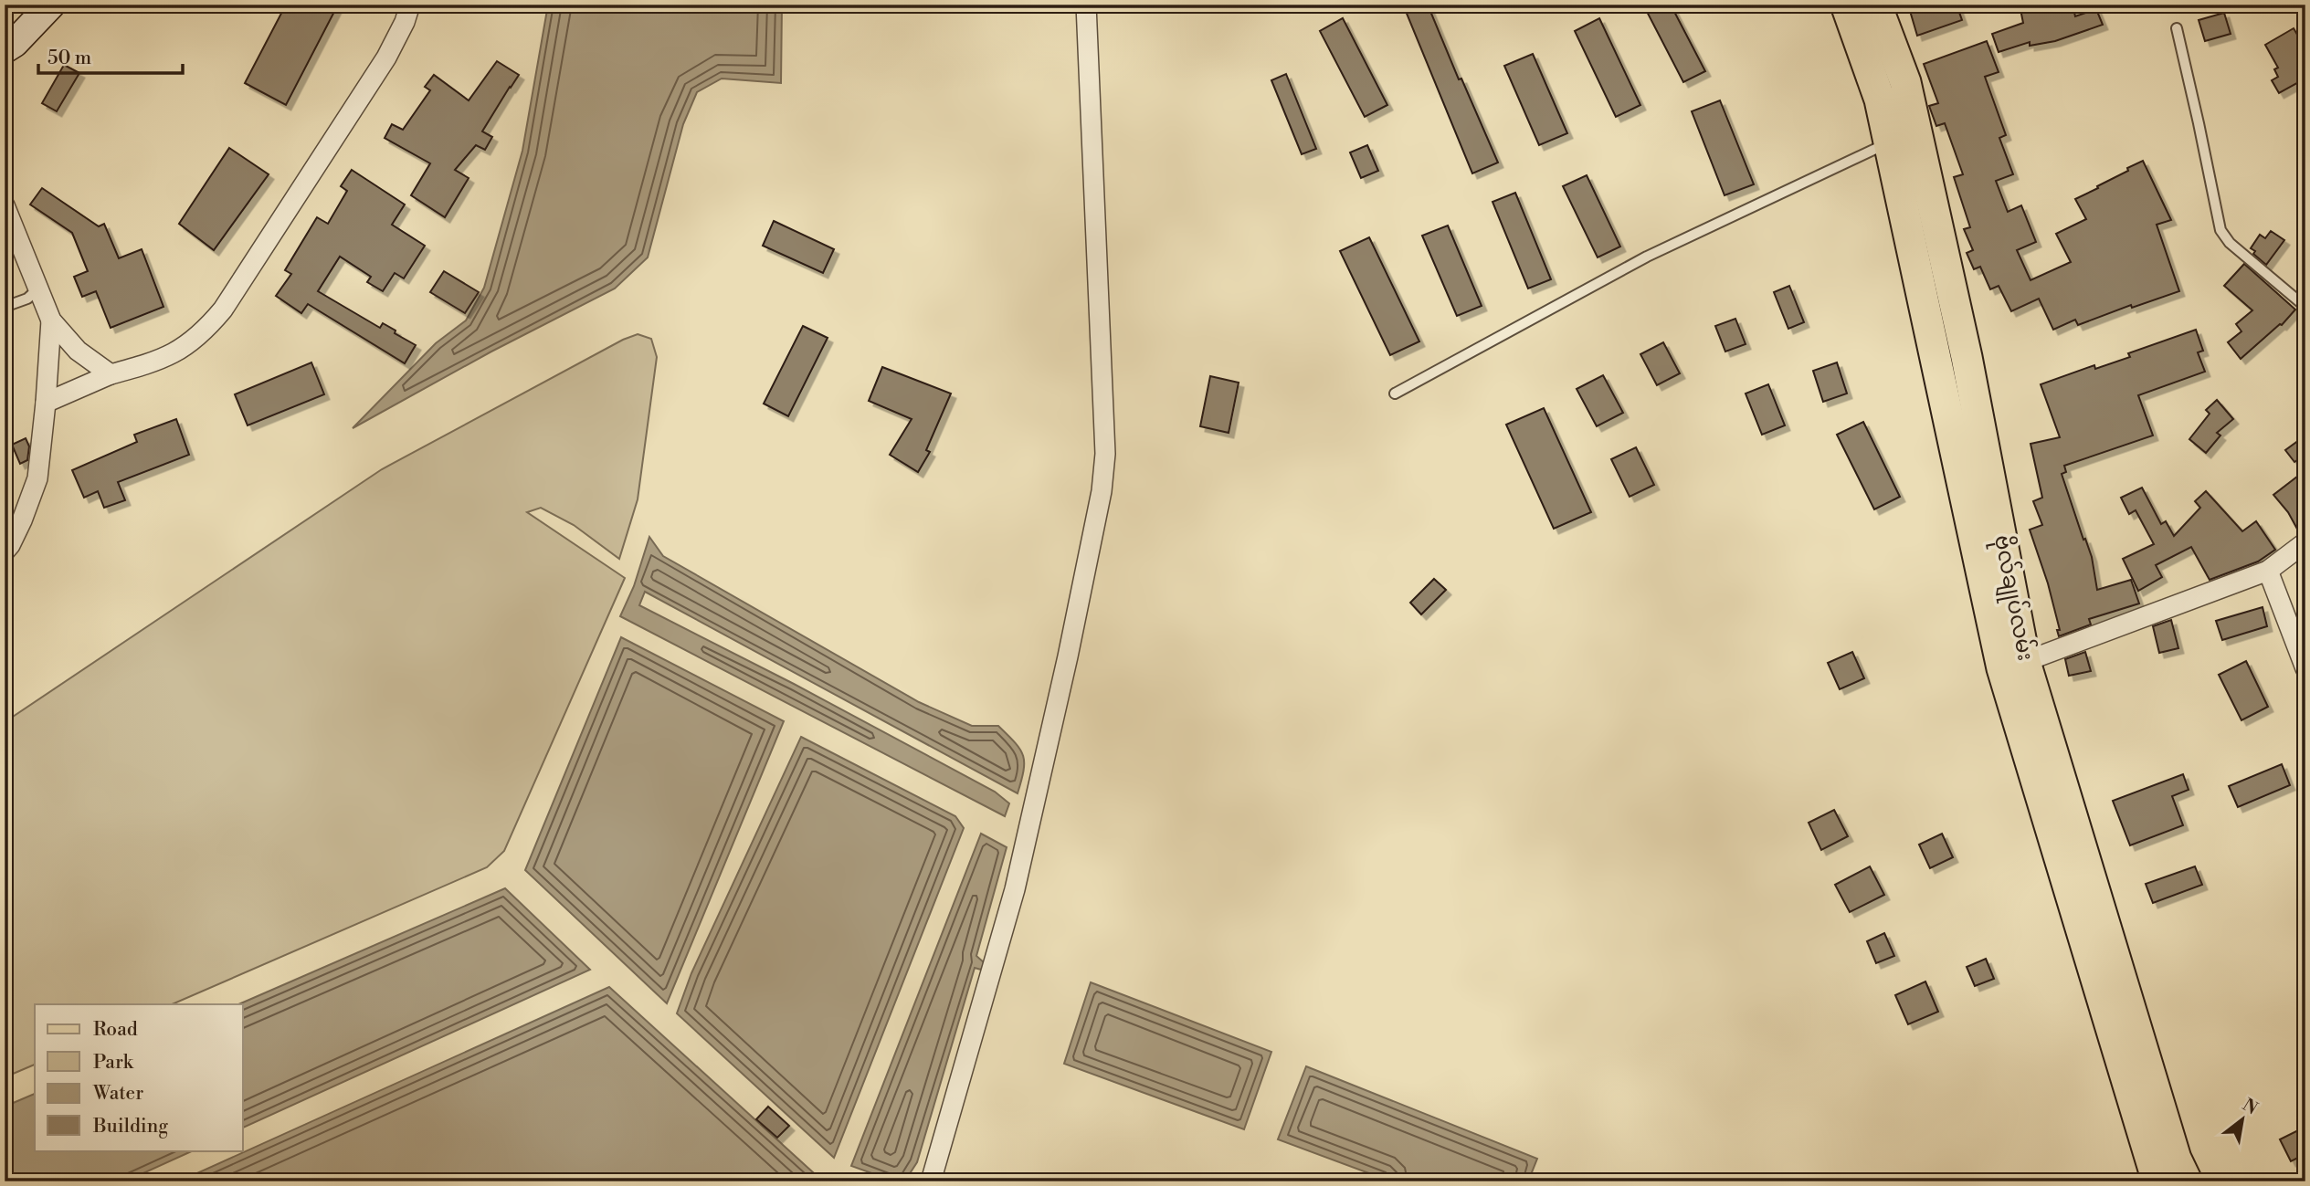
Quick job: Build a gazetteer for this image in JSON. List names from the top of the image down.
{
  "streets": {
    "main road": ["ဗိုလ်ချုပ်လမ်း"]
  },
  "legend": [
    "Road",
    "Park",
    "Water",
    "Building"
  ],
  "scale_bar": "50 m",
  "north": "top right"
}
